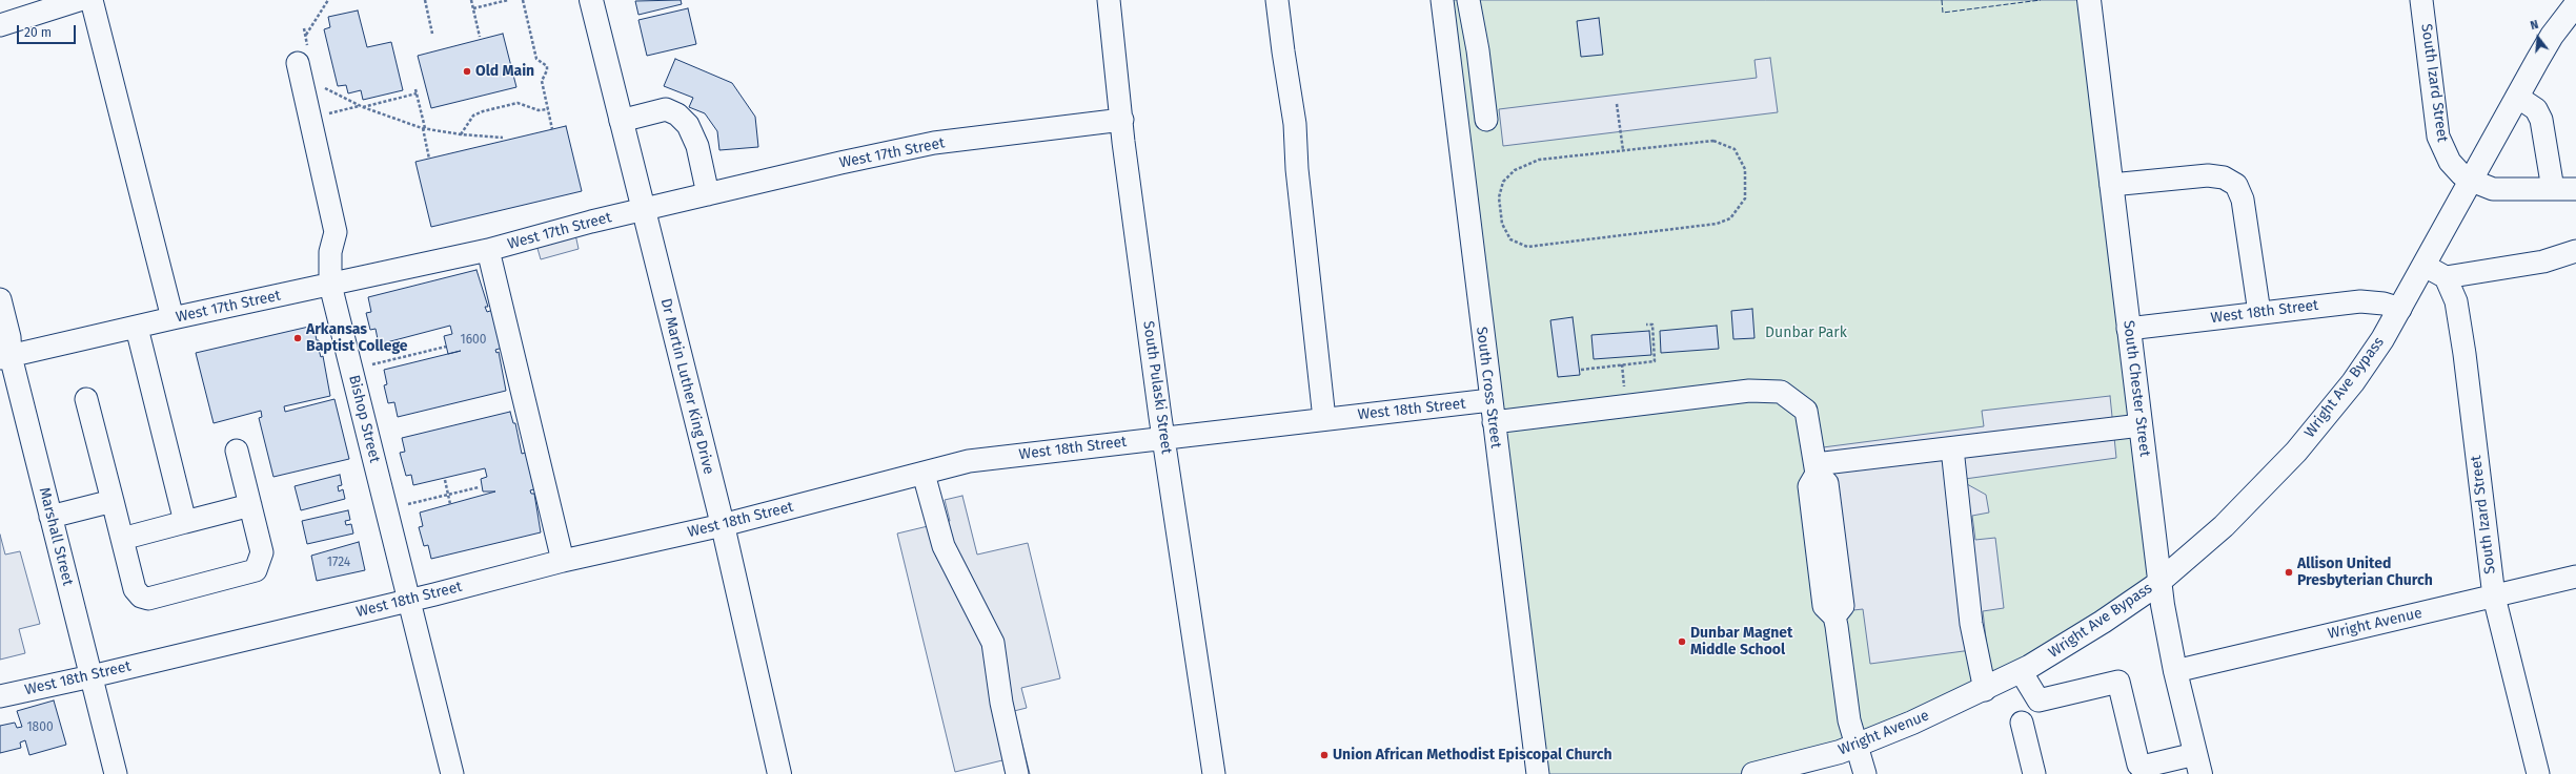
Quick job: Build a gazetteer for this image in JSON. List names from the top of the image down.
{
  "streets": {
    "main road": [
      "Dr Martin Luther King Drive",
      "Wright Ave Bypass",
      "South Chester Street",
      "Wright Avenue"
    ],
    "street": [
      "South Izard Street",
      "West 17th Street",
      "West 18th Street",
      "South Pulaski Street",
      "South Cross Street",
      "Bishop Street",
      "Marshall Street"
    ]
  },
  "crossings": [
    ["South Izard Street", "Wright Ave Bypass"],
    ["South Izard Street", "Wright Avenue"],
    ["West 17th Street", "Dr Martin Luther King Drive"],
    ["West 17th Street", "South Pulaski Street"],
    ["West 17th Street", "Bishop Street"],
    ["West 17th Street", "Marshall Street"],
    ["West 18th Street", "Dr Martin Luther King Drive"],
    ["West 18th Street", "South Pulaski Street"],
    ["West 18th Street", "South Cross Street"],
    ["West 18th Street", "Wright Ave Bypass"],
    ["West 18th Street", "South Chester Street"],
    ["West 18th Street", "Bishop Street"],
    ["West 18th Street", "Marshall Street"],
    ["Wright Ave Bypass", "South Chester Street"],
    ["Wright Ave Bypass", "Wright Avenue"],
    ["South Chester Street", "Wright Avenue"]
  ],
  "parks": ["Dunbar Park"],
  "places": [
    "Old Main",
    "Arkansas Baptist College",
    "Allison United Presbyterian Church",
    "Dunbar Magnet Middle School",
    "Union African Methodist Episcopal Church"
  ],
  "house_numbers": ["1600", "1724", "1800"],
  "scale_bar": "20 m",
  "north": "top"
}
